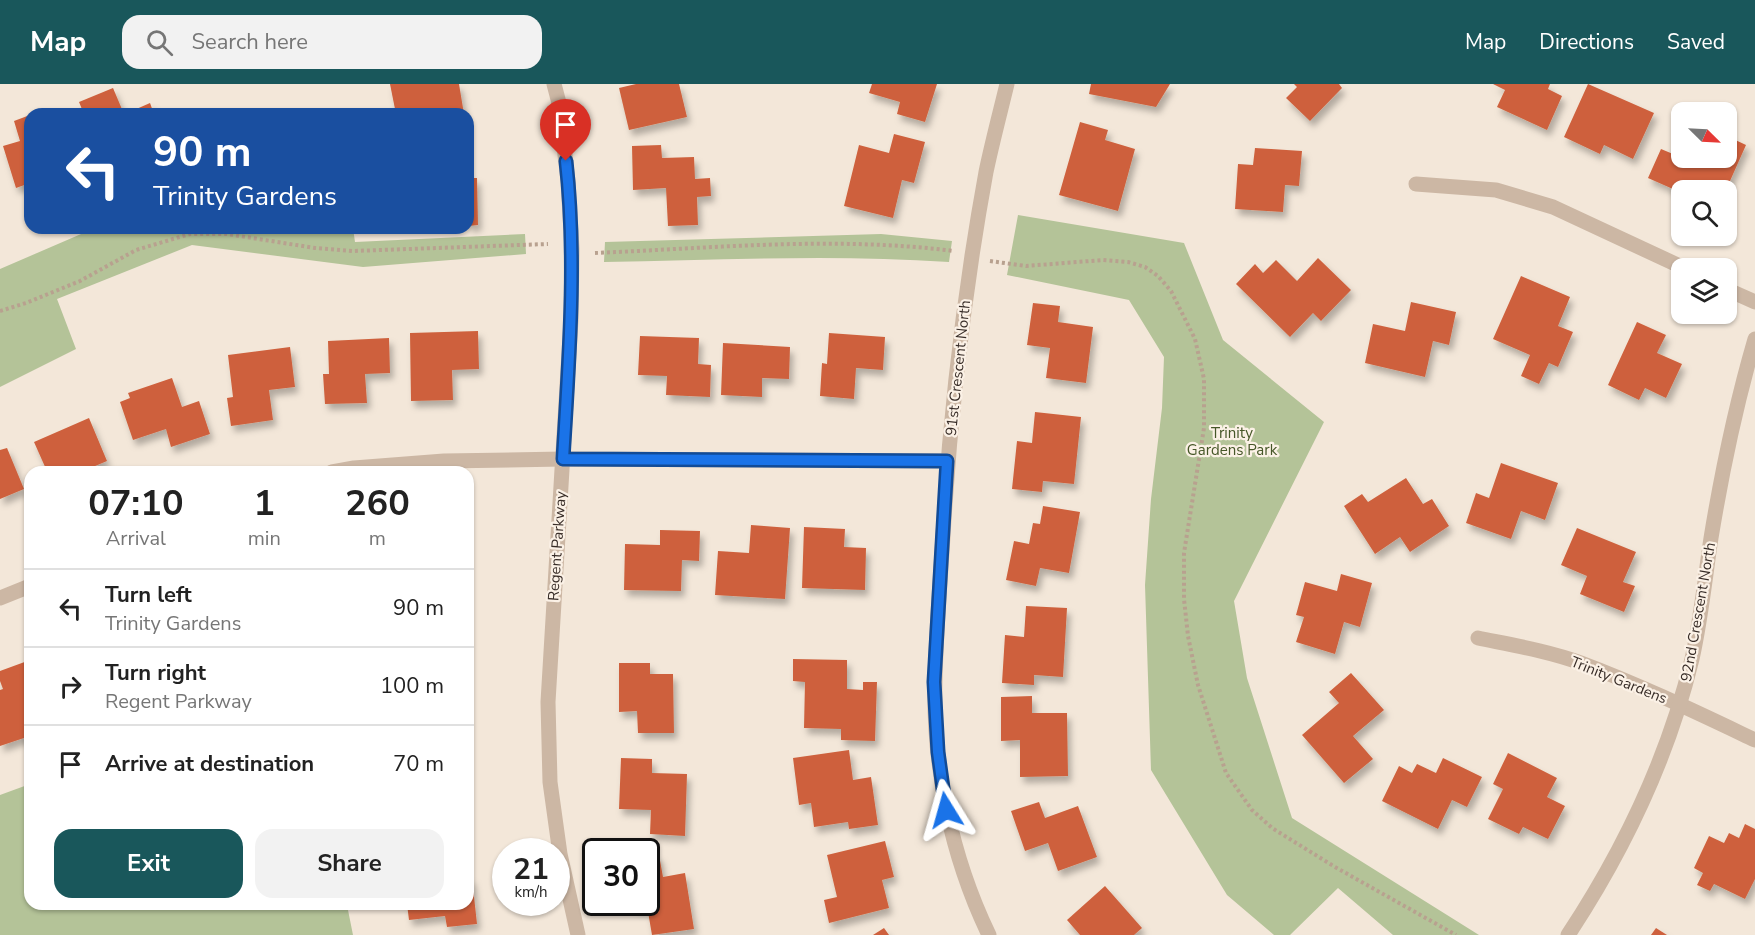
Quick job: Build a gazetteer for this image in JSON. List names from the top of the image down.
{
  "streets": {
    "street": [
      "91st Crescent North",
      "Regent Parkway",
      "92nd Crescent North",
      "Trinity Gardens"
    ]
  },
  "crossings": [
    ["92nd Crescent North", "Trinity Gardens"]
  ],
  "parks": ["Trinity Gardens Park"],
  "north": "bottom right",
  "page": {
    "header": "Map",
    "search": "Search here",
    "nav": ["Map", "Directions", "Saved"],
    "turn": ["90 m", "Trinity Gardens"],
    "eta": [
      "07:10",
      "Arrival",
      "1",
      "min",
      "260",
      "m"
    ],
    "list": [
      {
        "name": "Turn left",
        "note": "Trinity Gardens",
        "value": "90 m"
      },
      {
        "name": "Turn right",
        "note": "Regent Parkway",
        "value": "100 m"
      },
      {
        "name": "Arrive at destination",
        "value": "70 m"
      }
    ],
    "buttons": ["Exit", "Share"],
    "speed": "21 km/h",
    "limit": "30"
  }
}
